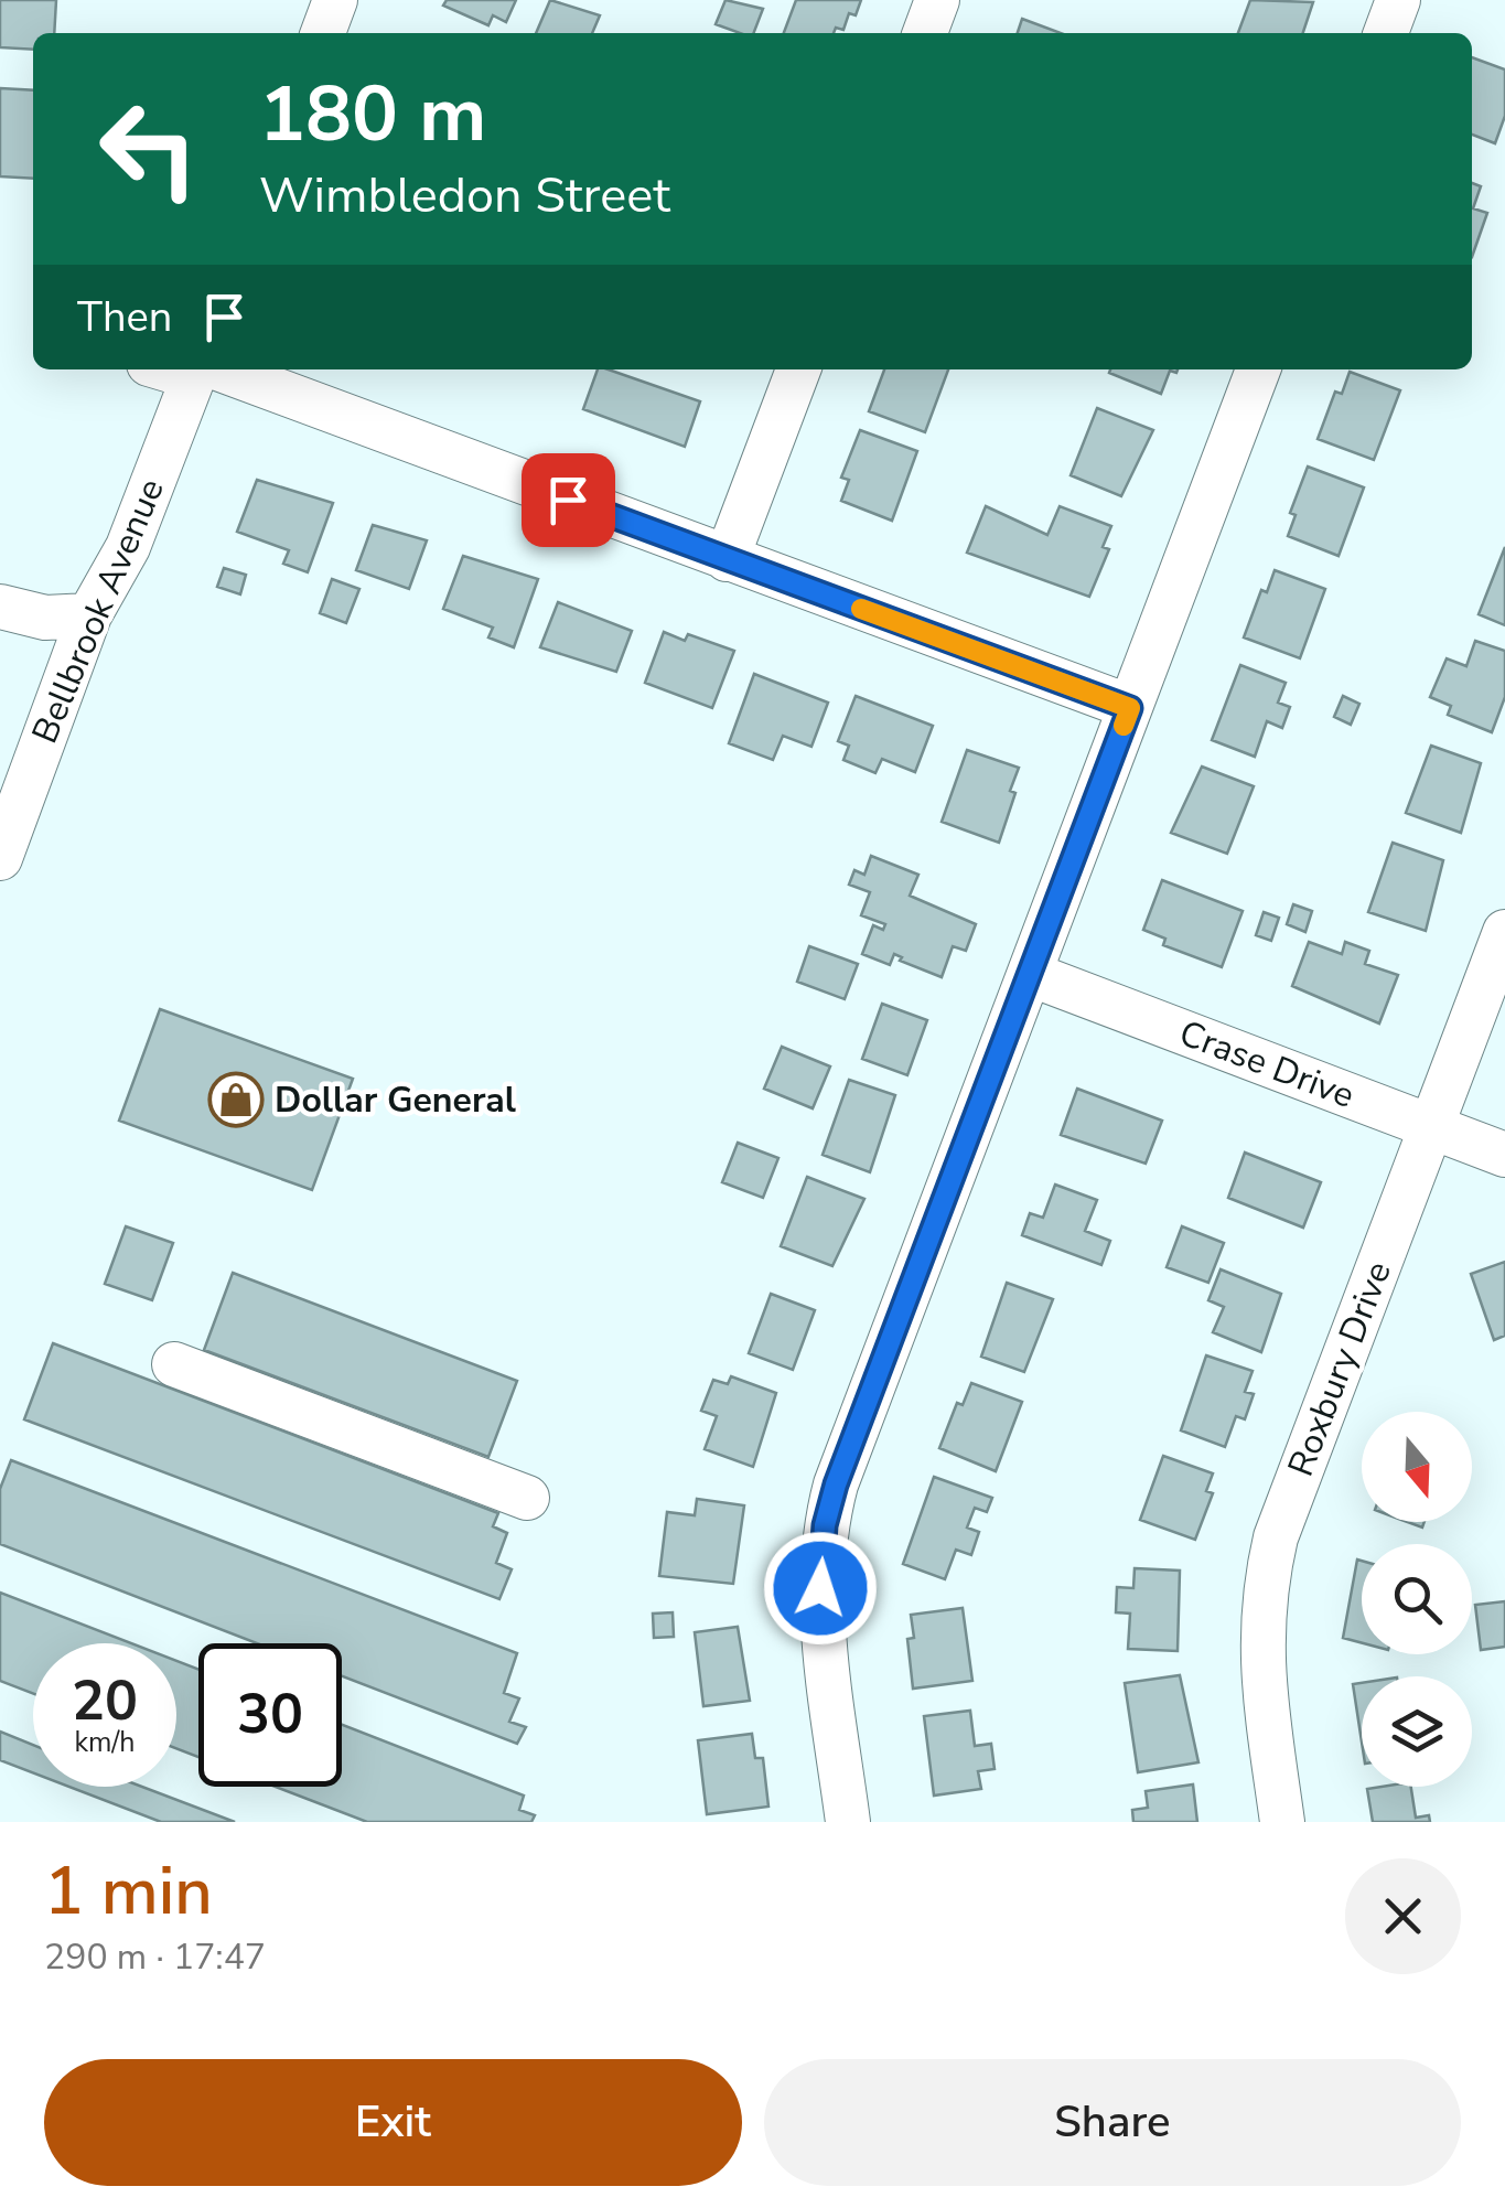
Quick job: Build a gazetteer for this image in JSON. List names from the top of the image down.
{
  "streets": {
    "street": ["Bellbrook Avenue", "Crase Drive", "Roxbury Drive"]
  },
  "crossings": [
    ["Crase Drive", "Roxbury Drive"]
  ],
  "places": {
    "shop": ["Dollar General"]
  },
  "north": "bottom",
  "page": {
    "turn": ["180 m", "Wimbledon Street"],
    "then": "Then",
    "speed": "20 km/h",
    "limit": "30",
    "heading": ["1 min", "290 m · 17:47"],
    "buttons": ["Exit", "Share"]
  }
}
